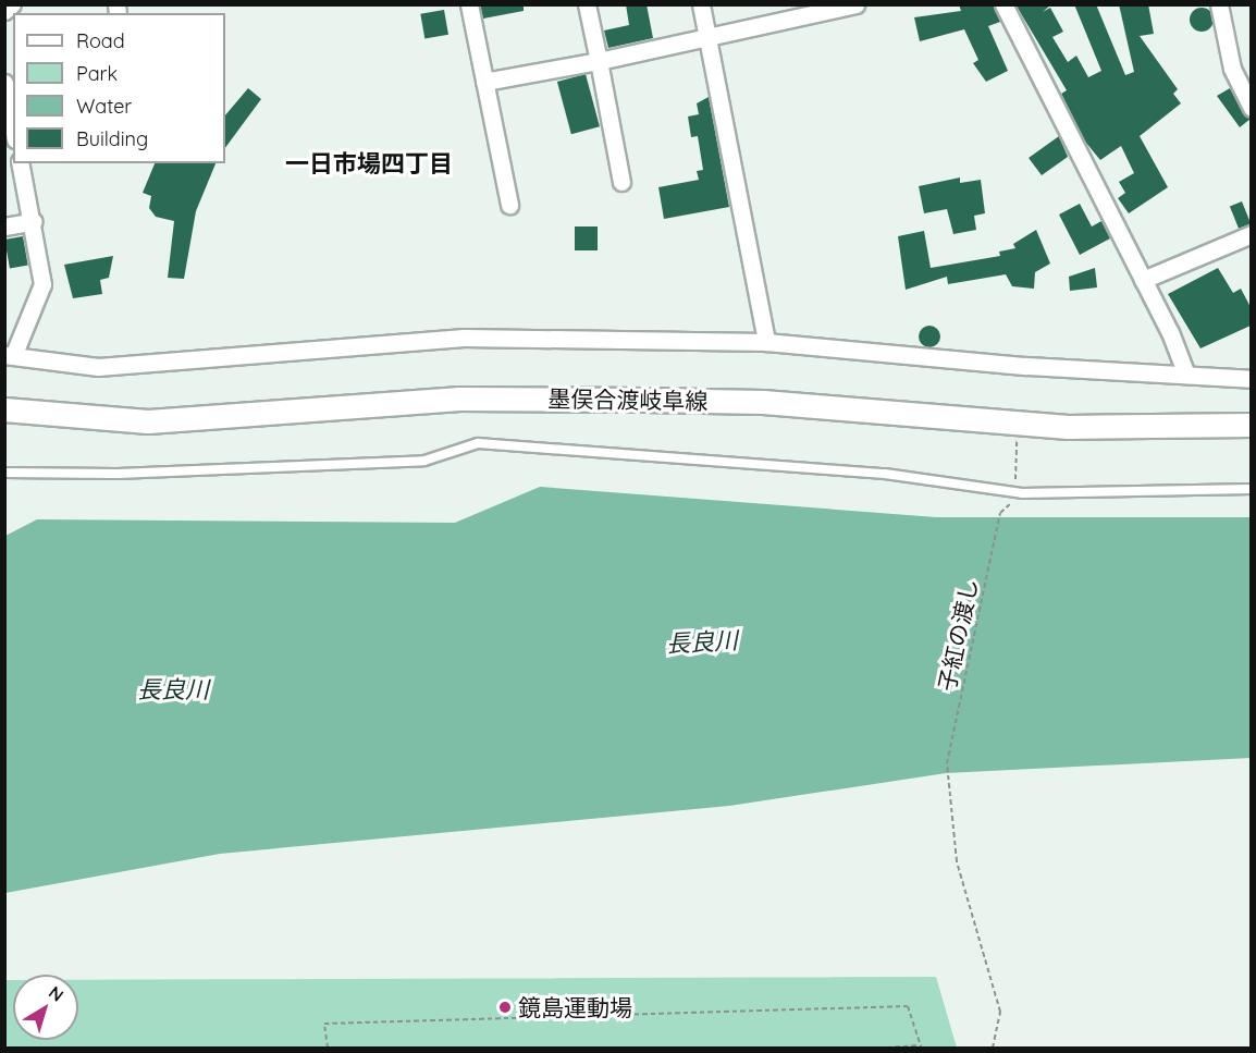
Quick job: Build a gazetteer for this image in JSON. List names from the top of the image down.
{
  "streets": {
    "main road": ["墨俣合渡岐阜線"],
    "path": ["子紅の渡し"]
  },
  "districts": ["一日市場四丁目"],
  "water": ["長良川"],
  "places": ["鏡島運動場"],
  "legend": [
    "Road",
    "Park",
    "Water",
    "Building"
  ],
  "north": "top right"
}
